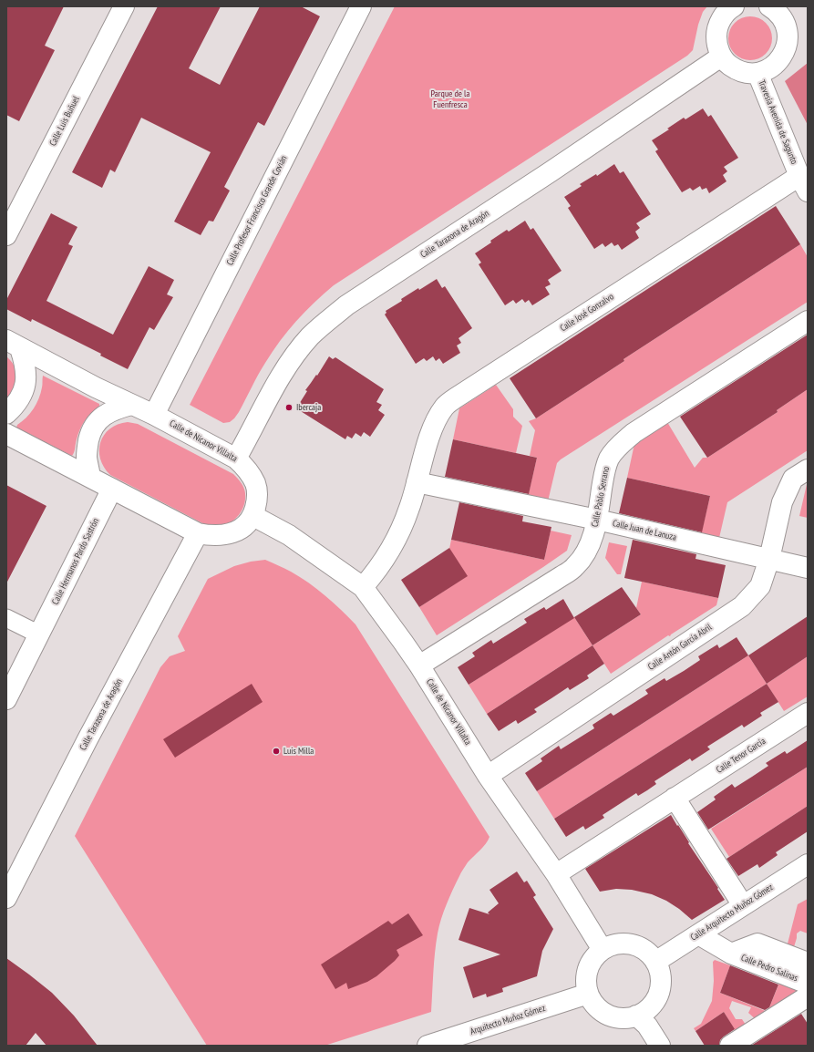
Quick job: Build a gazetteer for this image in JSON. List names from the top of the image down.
{
  "streets": {
    "street": [
      "Calle Luis Buñuel",
      "Travesía Avenida de Sagunto",
      "Calle Profesor Francisco Grande Covián",
      "Calle Tarazona de Aragón",
      "Calle José Gonzalvo",
      "Calle de Nicanor Villalta",
      "Calle Pablo Serrano",
      "Calle Juan de Lanuza",
      "Calle Hermanos Pardo Sastrón",
      "Calle Antón García Abril",
      "Calle Tenor García",
      "Calle Arquitecto Muñoz Gómez",
      "Calle Pedro Salinas",
      "Arquitecto Muñoz Gómez"
    ]
  },
  "crossings": [
    ["Travesía Avenida de Sagunto", "Calle José Gonzalvo"],
    ["Calle Profesor Francisco Grande Covián", "Calle de Nicanor Villalta"],
    ["Calle Tarazona de Aragón", "Calle de Nicanor Villalta"],
    ["Calle José Gonzalvo", "Calle de Nicanor Villalta"],
    ["Calle José Gonzalvo", "Calle Juan de Lanuza"],
    ["Calle de Nicanor Villalta", "Calle Pablo Serrano"],
    ["Calle de Nicanor Villalta", "Calle Antón García Abril"],
    ["Calle de Nicanor Villalta", "Calle Tenor García"],
    ["Calle de Nicanor Villalta", "Calle Arquitecto Muñoz Gómez"],
    ["Calle de Nicanor Villalta", "Arquitecto Muñoz Gómez"],
    ["Calle Pablo Serrano", "Calle Juan de Lanuza"],
    ["Calle Juan de Lanuza", "Calle Antón García Abril"],
    ["Calle Arquitecto Muñoz Gómez", "Calle Pedro Salinas"],
    ["Calle Arquitecto Muñoz Gómez", "Arquitecto Muñoz Gómez"]
  ],
  "parks": ["Parque de la Fuenfresca"],
  "places": ["Ibercaja", "Luis Milla"]
}
